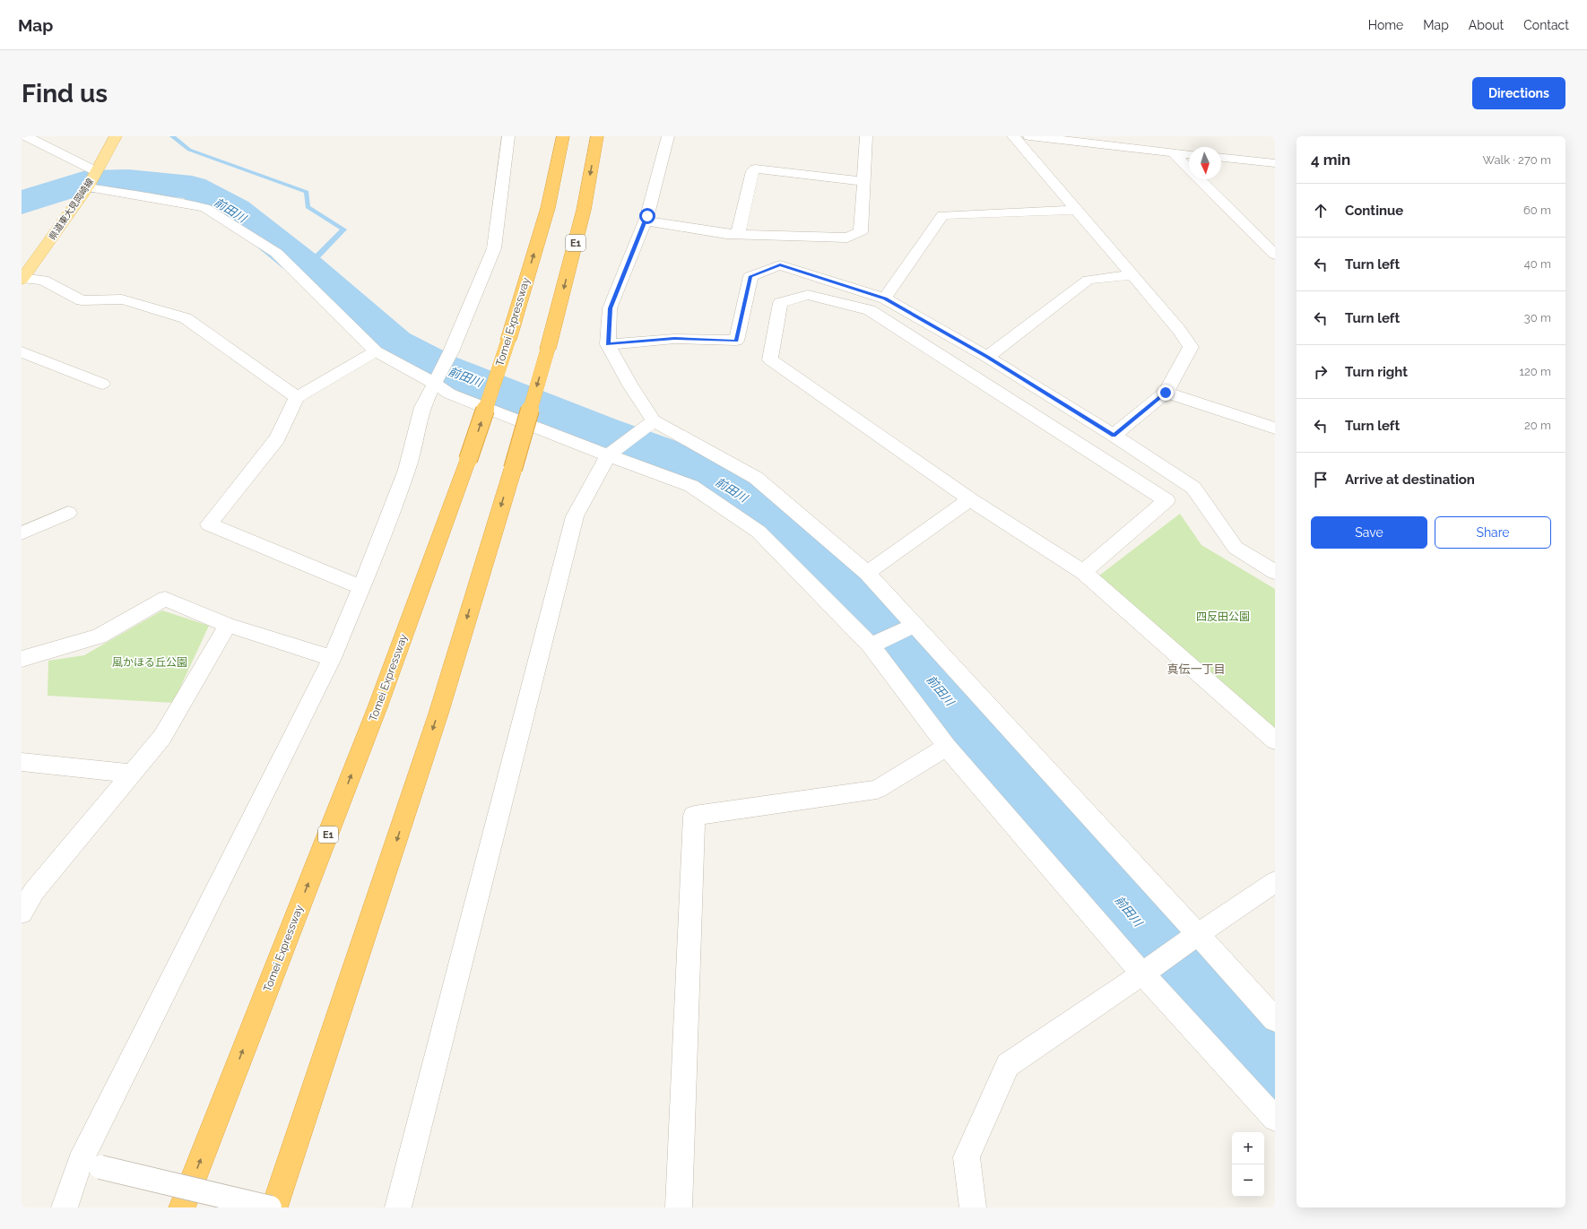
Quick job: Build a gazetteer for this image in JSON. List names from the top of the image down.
{
  "streets": {
    "highway": ["E1", "Tomei Expressway"],
    "main road": ["県道東大見岡崎線"]
  },
  "districts": ["真伝一丁目"],
  "water": ["前田川"],
  "parks": ["四反田公園", "風かほる丘公園"],
  "north": "bottom",
  "page": {
    "header": "Map",
    "nav": [
      "Home",
      "Map",
      "About",
      "Contact"
    ],
    "buttons": [
      "Directions",
      ["Save", "Share"]
    ],
    "title": "Find us",
    "heading": ["4 min", "Walk · 270 m"],
    "list": [
      ["Continue", "60 m"],
      ["Turn left", "40 m"],
      ["Turn left", "30 m"],
      ["Turn right", "120 m"],
      ["Turn left", "20 m"],
      "Arrive at destination"
    ],
    "map_buttons": ["+", "−"]
  }
}
